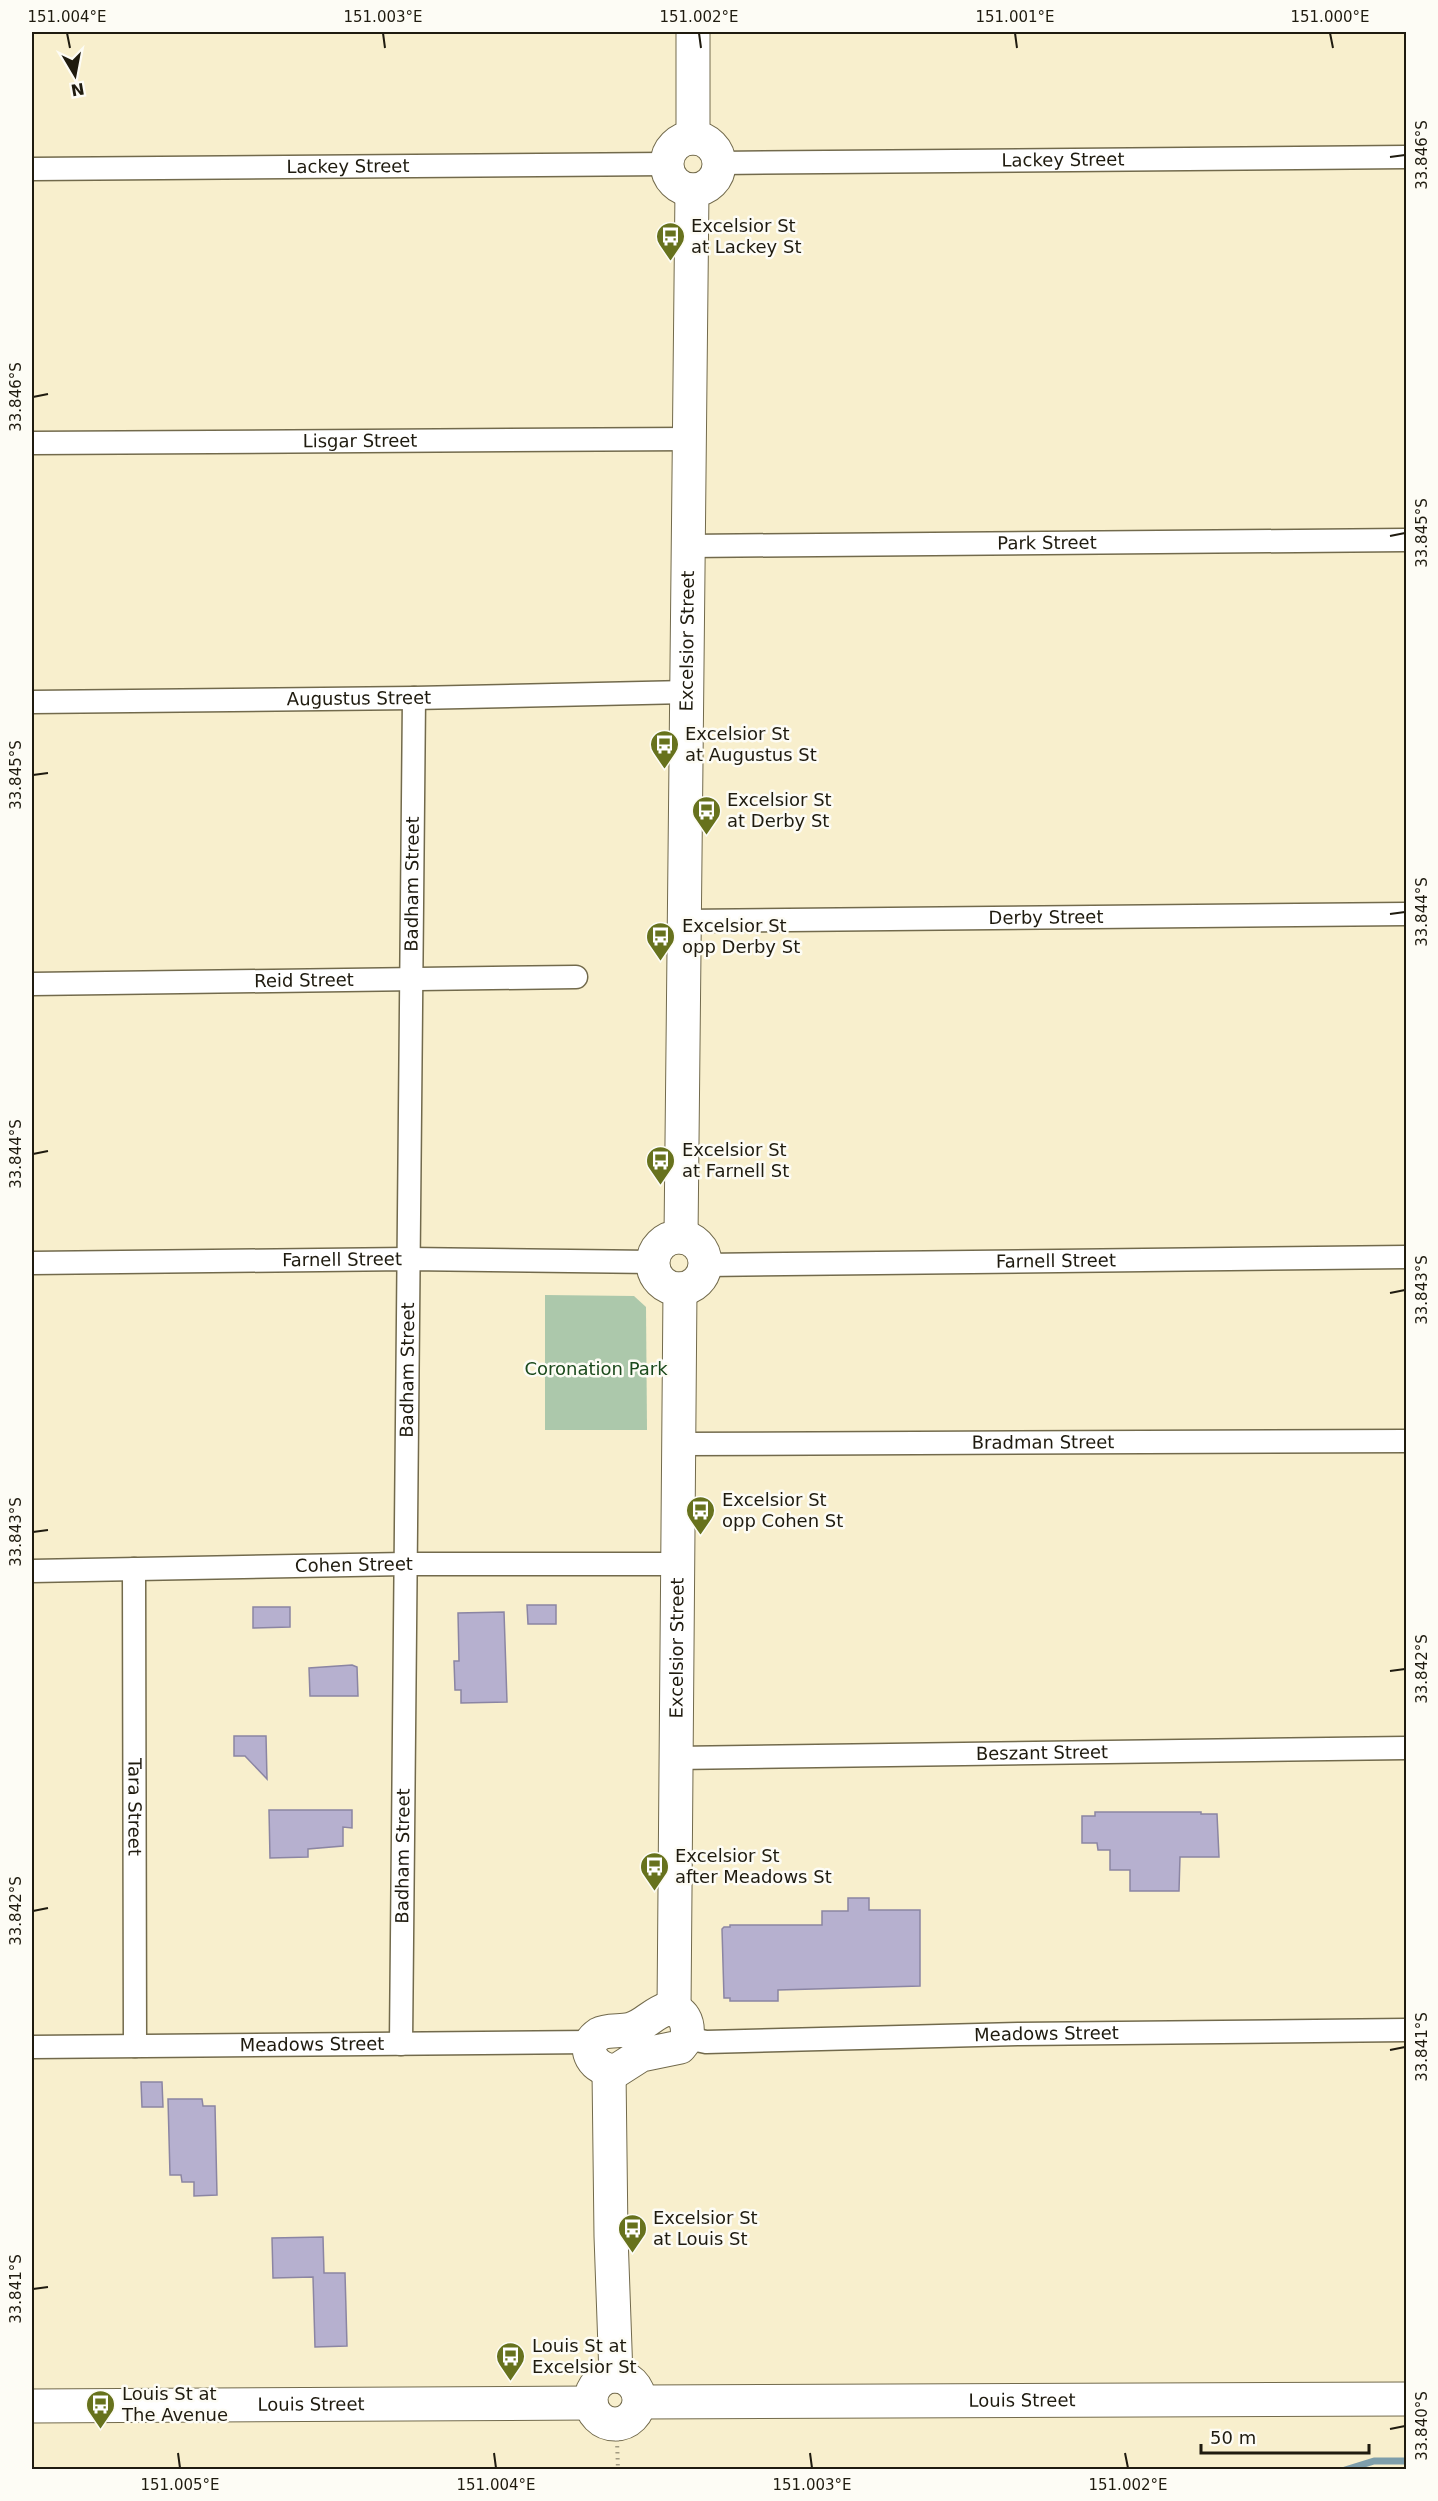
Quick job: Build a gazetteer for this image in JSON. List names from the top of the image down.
{
  "streets": {
    "street": [
      "Lackey Street",
      "Lisgar Street",
      "Park Street",
      "Excelsior Street",
      "Augustus Street",
      "Badham Street",
      "Derby Street",
      "Reid Street",
      "Farnell Street",
      "Bradman Street",
      "Cohen Street",
      "Beszant Street",
      "Tara Street",
      "Meadows Street",
      "Louis Street"
    ]
  },
  "crossings": [
    ["Lackey Street", "Excelsior Street"],
    ["Lisgar Street", "Excelsior Street"],
    ["Park Street", "Excelsior Street"],
    ["Excelsior Street", "Augustus Street"],
    ["Excelsior Street", "Derby Street"],
    ["Excelsior Street", "Farnell Street"],
    ["Excelsior Street", "Bradman Street"],
    ["Excelsior Street", "Cohen Street"],
    ["Excelsior Street", "Beszant Street"],
    ["Excelsior Street", "Meadows Street"],
    ["Augustus Street", "Badham Street"],
    ["Badham Street", "Reid Street"],
    ["Badham Street", "Farnell Street"],
    ["Badham Street", "Cohen Street"],
    ["Badham Street", "Meadows Street"],
    ["Cohen Street", "Tara Street"],
    ["Tara Street", "Meadows Street"]
  ],
  "parks": ["Coronation Park"],
  "places": {
    "bus stop": [
      "Excelsior St at Lackey St",
      "Excelsior St at Augustus St",
      "Excelsior St at Derby St",
      "Excelsior St opp Derby St",
      "Excelsior St at Farnell St",
      "Excelsior St opp Cohen St",
      "Excelsior St after Meadows St",
      "Excelsior St at Louis St",
      "Louis St at Excelsior St",
      "Louis St at The Avenue"
    ]
  },
  "scale_bar": "50 m",
  "north": "bottom",
  "coordinates": [
    "151.004°E",
    "151.003°E",
    "151.002°E",
    "151.001°E",
    "151.000°E",
    "33.846°S",
    "33.845°S",
    "33.844°S",
    "33.843°S",
    "33.842°S",
    "33.841°S",
    "33.840°S",
    "151.005°E"
  ]
}
